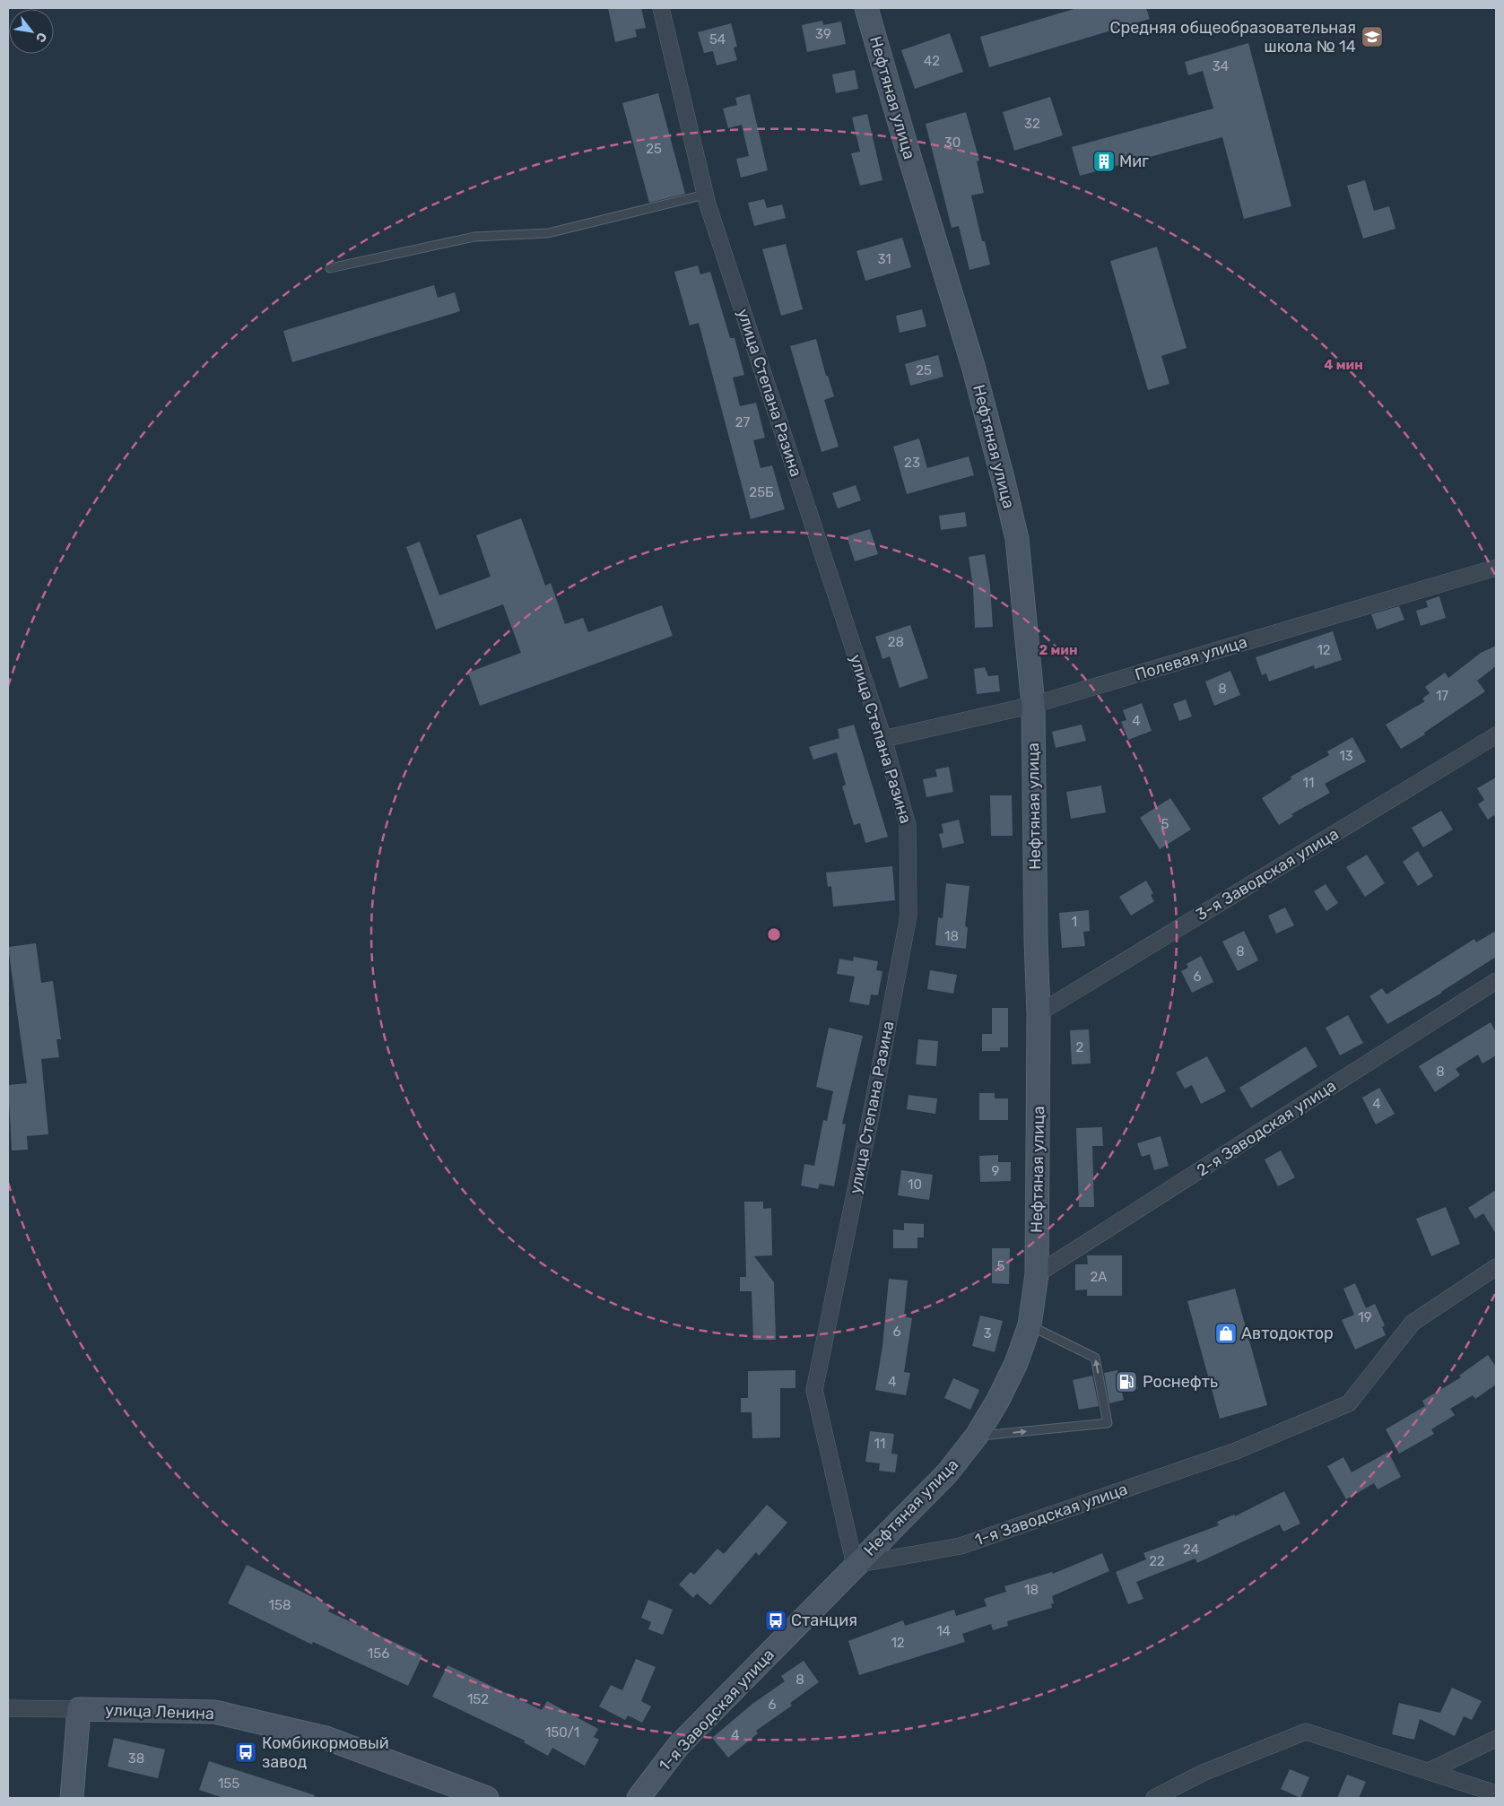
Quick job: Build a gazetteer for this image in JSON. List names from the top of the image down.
{
  "streets": {
    "main road": ["Нефтяная улица", "1-я Заводская улица", "улица Ленина"],
    "street": [
      "улица Степана Разина",
      "Полевая улица",
      "3-я Заводская улица",
      "2-я Заводская улица"
    ]
  },
  "crossings": [
    ["Нефтяная улица", "улица Степана Разина"],
    ["Нефтяная улица", "Полевая улица"],
    ["Нефтяная улица", "3-я Заводская улица"],
    ["Нефтяная улица", "2-я Заводская улица"],
    ["Нефтяная улица", "1-я Заводская улица"],
    ["улица Степана Разина", "Полевая улица"],
    ["улица Степана Разина", "1-я Заводская улица"]
  ],
  "places": {
    "school or university": ["Средняя общеобразовательная школа № 14"],
    "building": ["Миг"],
    "shop": ["Автодоктор"],
    "fuel station": ["Роснефть"],
    "bus stop": ["Станция", "Комбикормовый завод"]
  },
  "house_numbers": [
    "39",
    "54",
    "42",
    "34",
    "32",
    "30",
    "25",
    "31",
    "25",
    "27",
    "23",
    "25Б",
    "28",
    "12",
    "8",
    "17",
    "4",
    "13",
    "11",
    "5",
    "1",
    "18",
    "8",
    "6",
    "2",
    "8",
    "4",
    "9",
    "10",
    "5",
    "2А",
    "19",
    "6",
    "3",
    "4",
    "11",
    "24",
    "22",
    "18",
    "158",
    "14",
    "12",
    "156",
    "8",
    "152",
    "6",
    "150/1",
    "4",
    "38",
    "155"
  ],
  "north": "bottom right",
  "rings": ["4 мин", "2 мин"]
}
